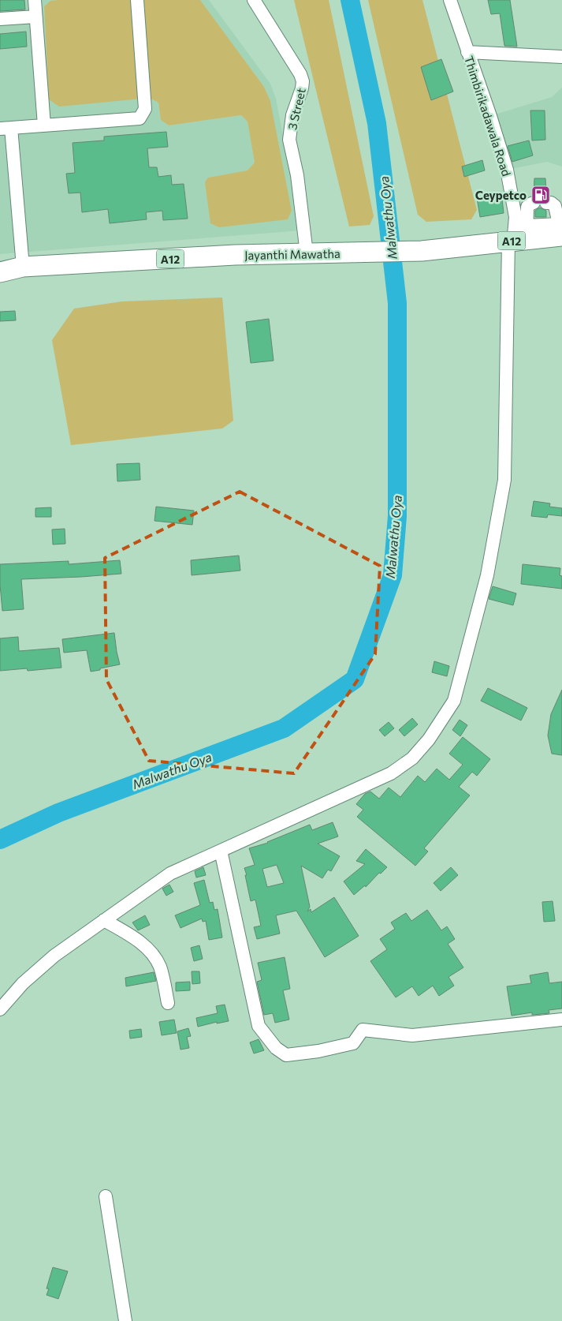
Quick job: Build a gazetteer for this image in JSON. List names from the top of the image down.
{
  "streets": {
    "highway": ["A12", "Jayanthi Mawatha"],
    "street": ["3 Street", "Thimbirikadawala Road"]
  },
  "crossings": [
    ["3 Street", "Jayanthi Mawatha"],
    ["Thimbirikadawala Road", "Jayanthi Mawatha"]
  ],
  "water": ["Malwathu Oya"],
  "places": {
    "fuel station": ["Ceypetco"]
  }
}
